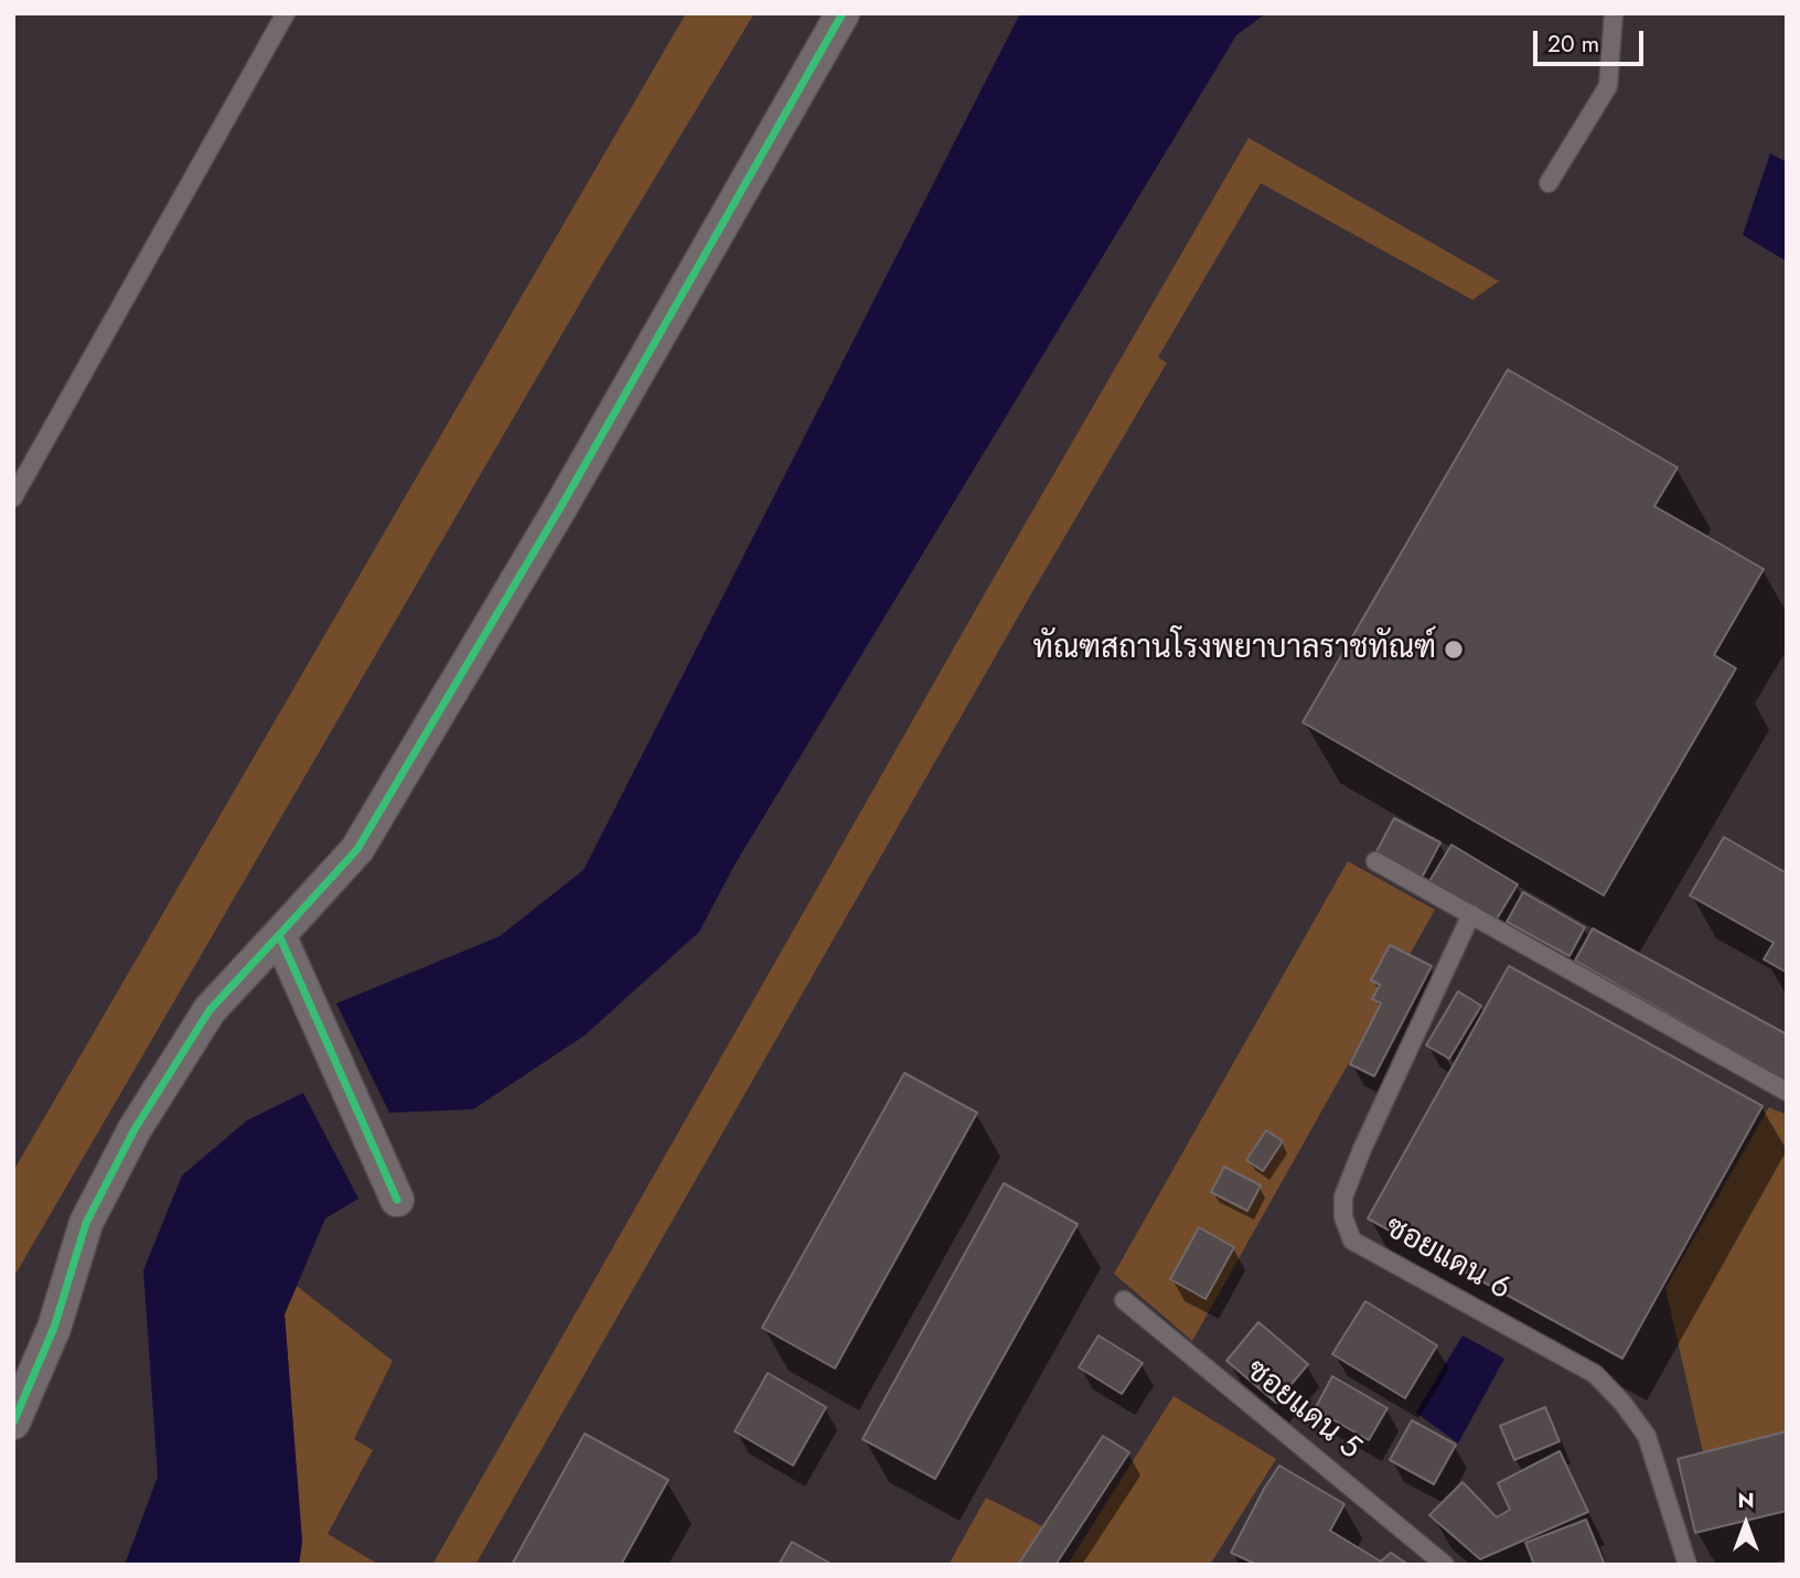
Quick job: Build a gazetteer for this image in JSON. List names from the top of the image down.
{
  "streets": {
    "lane": ["ซอยแดน 6", "ซอยแดน 5"]
  },
  "places": ["ทัณฑสถานโรงพยาบาลราชทัณฑ์"],
  "scale_bar": "20 m",
  "north": "top"
}
